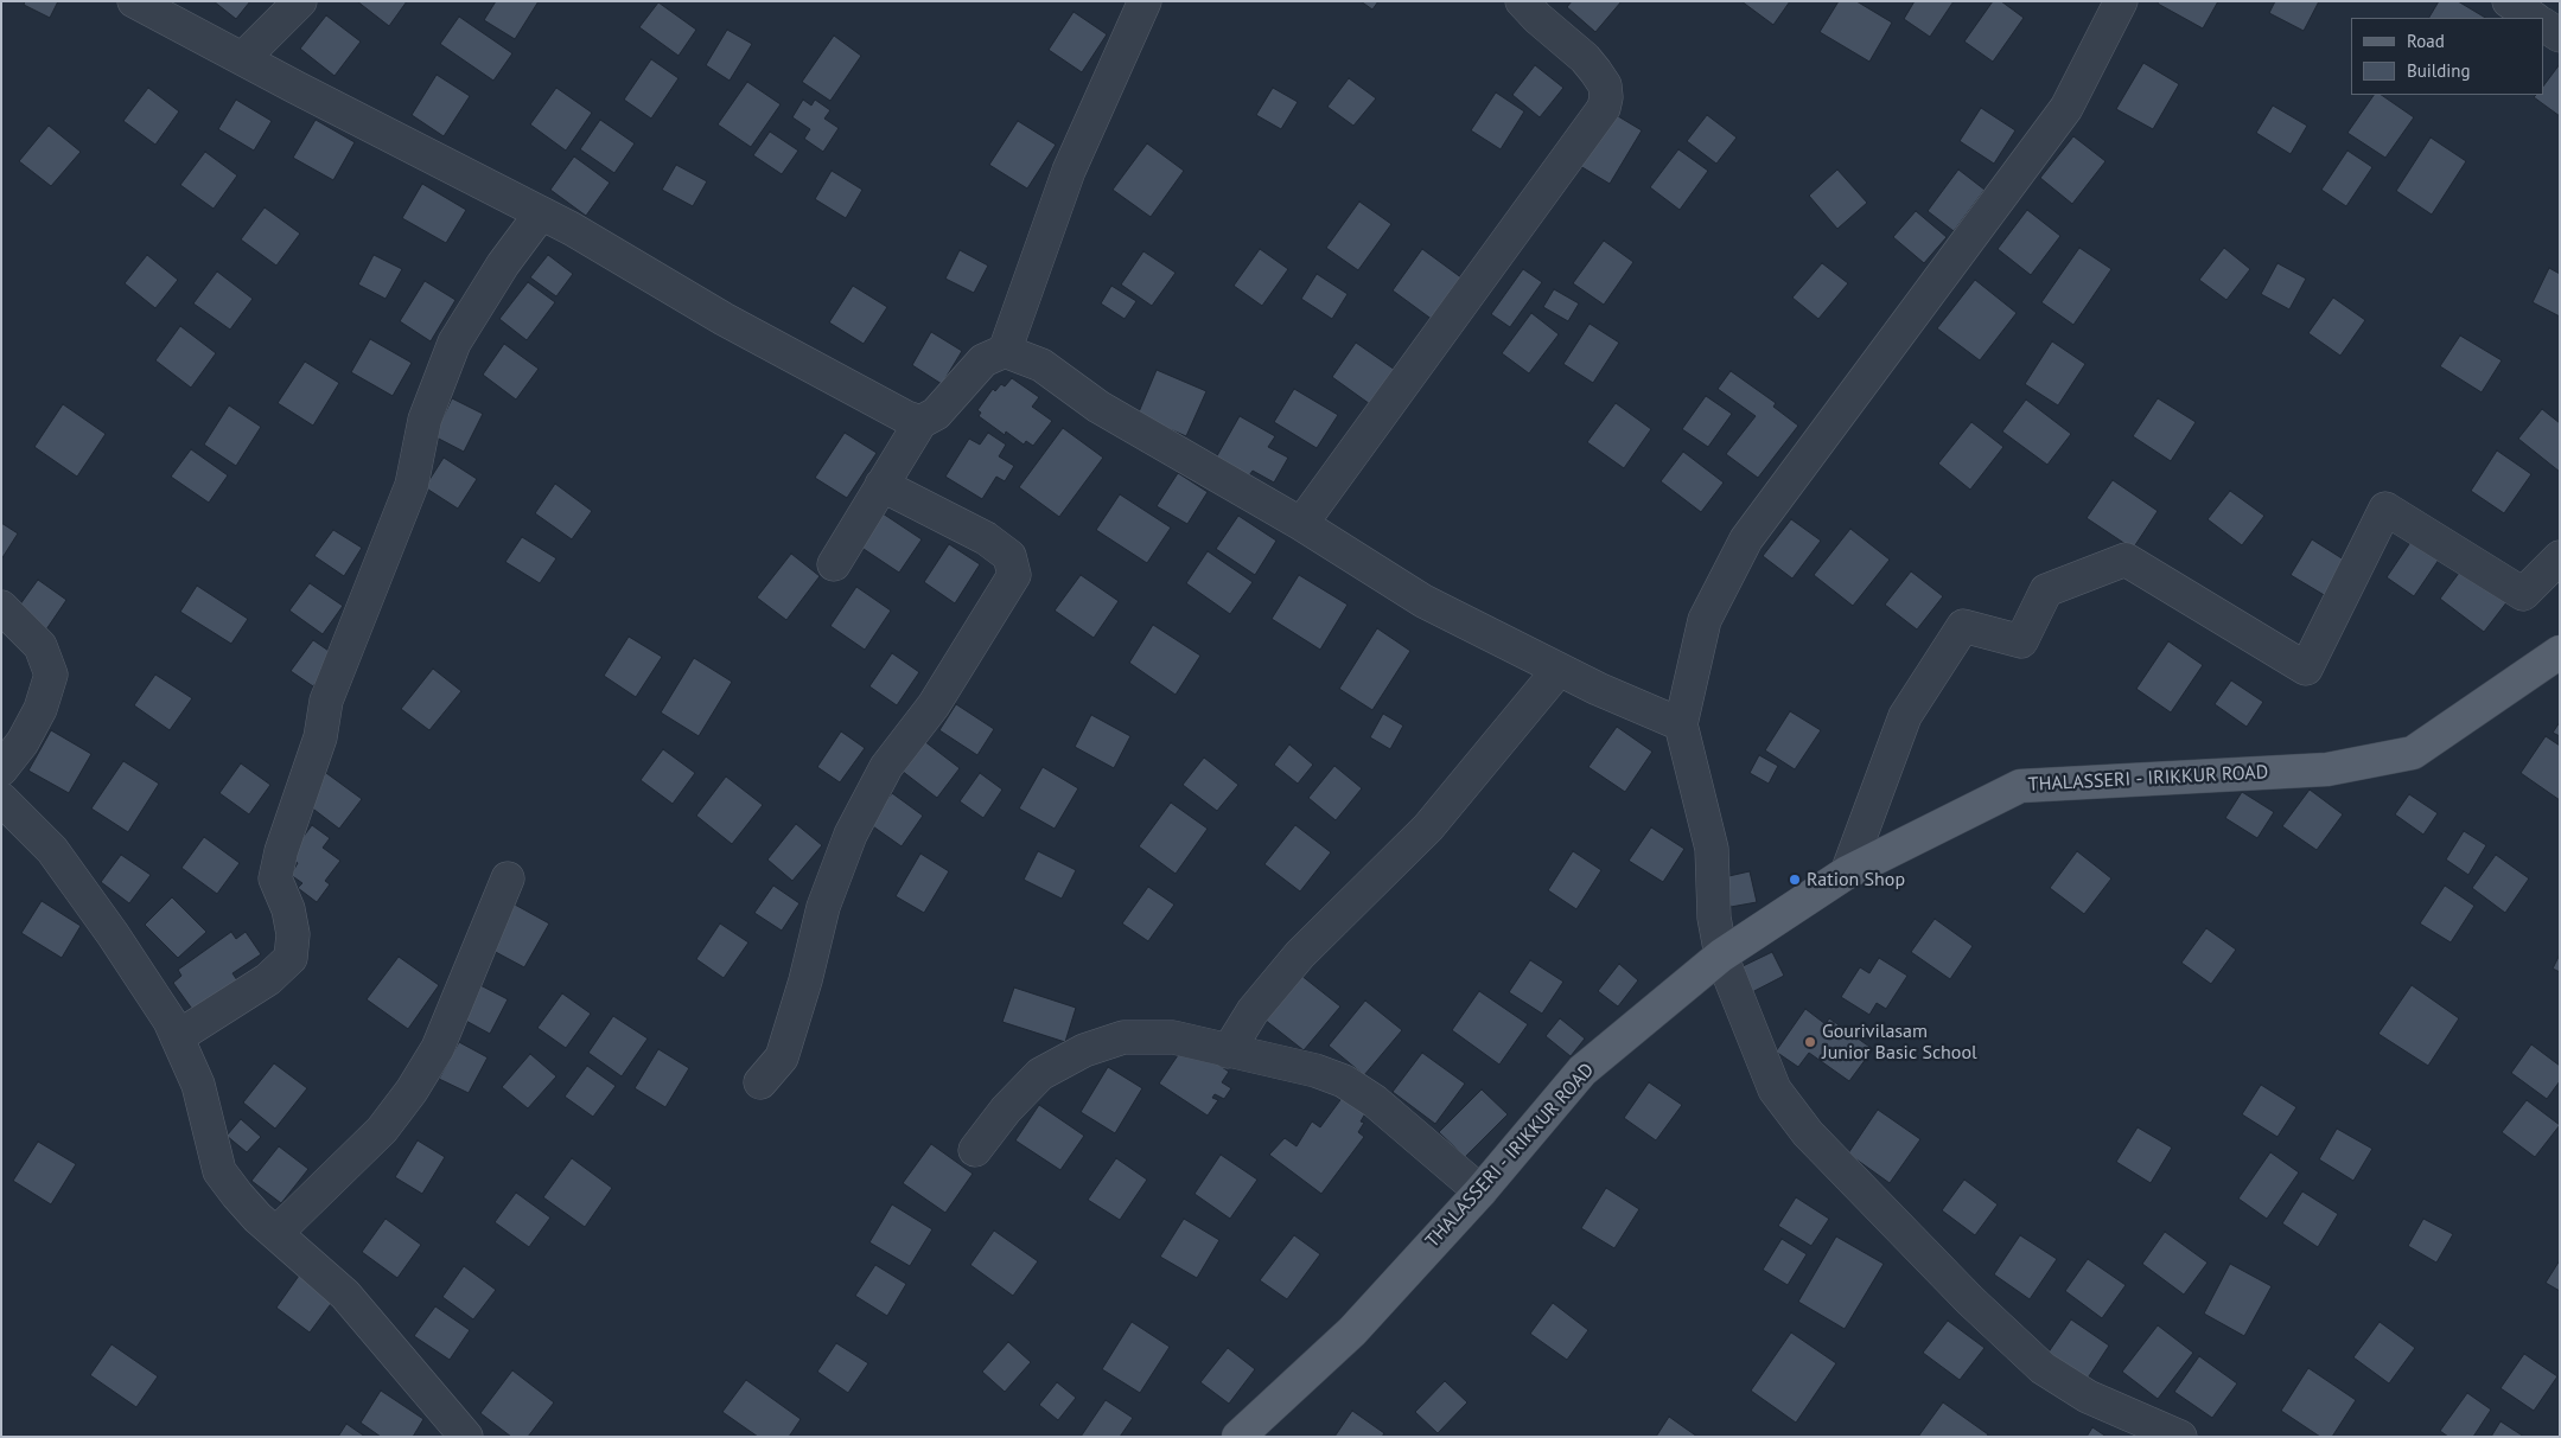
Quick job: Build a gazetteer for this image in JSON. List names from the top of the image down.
{
  "streets": {
    "main road": ["THALASSERI - IRIKKUR ROAD"]
  },
  "places": ["Ration Shop", "Gourivilasam Junior Basic School"],
  "legend": ["Road", "Building"]
}
